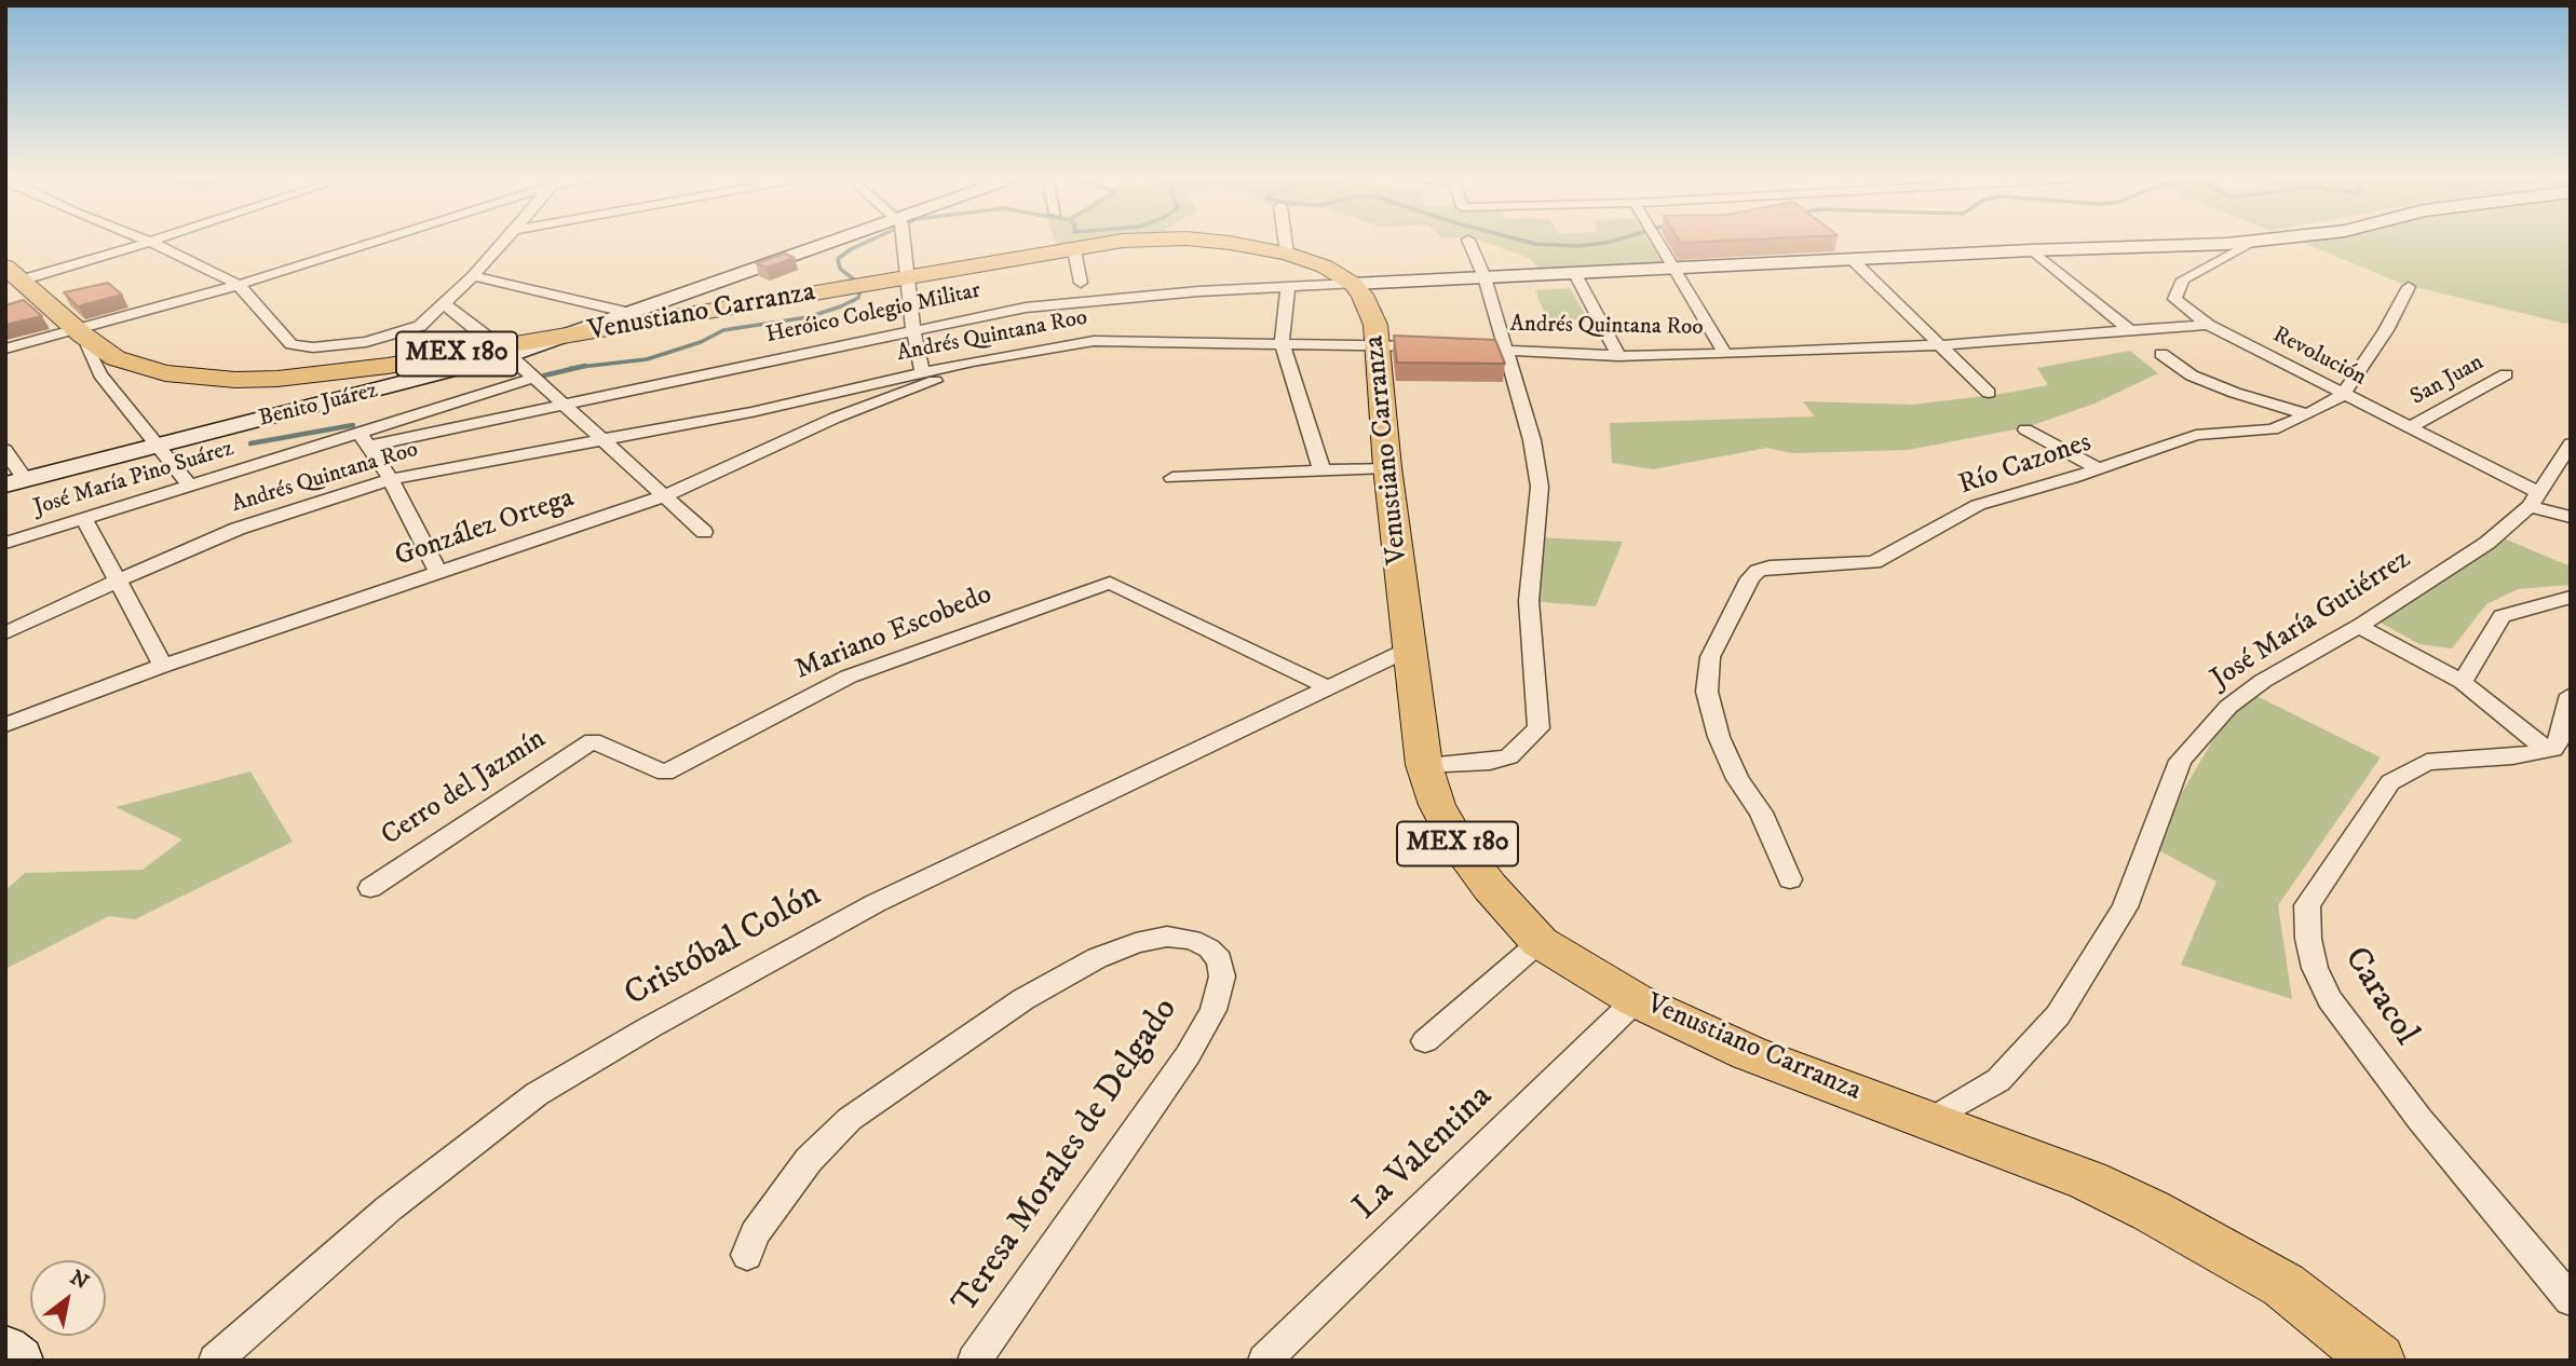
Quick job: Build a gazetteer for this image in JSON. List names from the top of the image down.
{
  "streets": {
    "main road": ["Venustiano Carranza", "MEX 180"],
    "street": [
      "Heróico Colegio Militar",
      "Andrés Quintana Roo",
      "Revolución",
      "San Juan",
      "Benito Juárez",
      "Río Cazones",
      "José María Pino Suárez",
      "González Ortega",
      "José María Gutiérrez",
      "Mariano Escobedo",
      "Cerro del Jazmín",
      "Cristóbal Colón",
      "Caracol",
      "La Valentina",
      "Teresa Morales de Delgado"
    ]
  },
  "crossings": [
    ["Venustiano Carranza", "Heróico Colegio Militar"],
    ["Venustiano Carranza", "Andrés Quintana Roo"],
    ["Venustiano Carranza", "MEX 180"],
    ["Venustiano Carranza", "Benito Juárez"],
    ["Venustiano Carranza", "José María Gutiérrez"],
    ["Venustiano Carranza", "Cristóbal Colón"],
    ["Venustiano Carranza", "La Valentina"],
    ["Heróico Colegio Militar", "José María Pino Suárez"],
    ["Andrés Quintana Roo", "Revolución"],
    ["Andrés Quintana Roo", "González Ortega"],
    ["Revolución", "San Juan"],
    ["Revolución", "Río Cazones"],
    ["Revolución", "José María Gutiérrez"],
    ["Mariano Escobedo", "Cerro del Jazmín"],
    ["Mariano Escobedo", "Cristóbal Colón"]
  ],
  "north": "top right"
}
